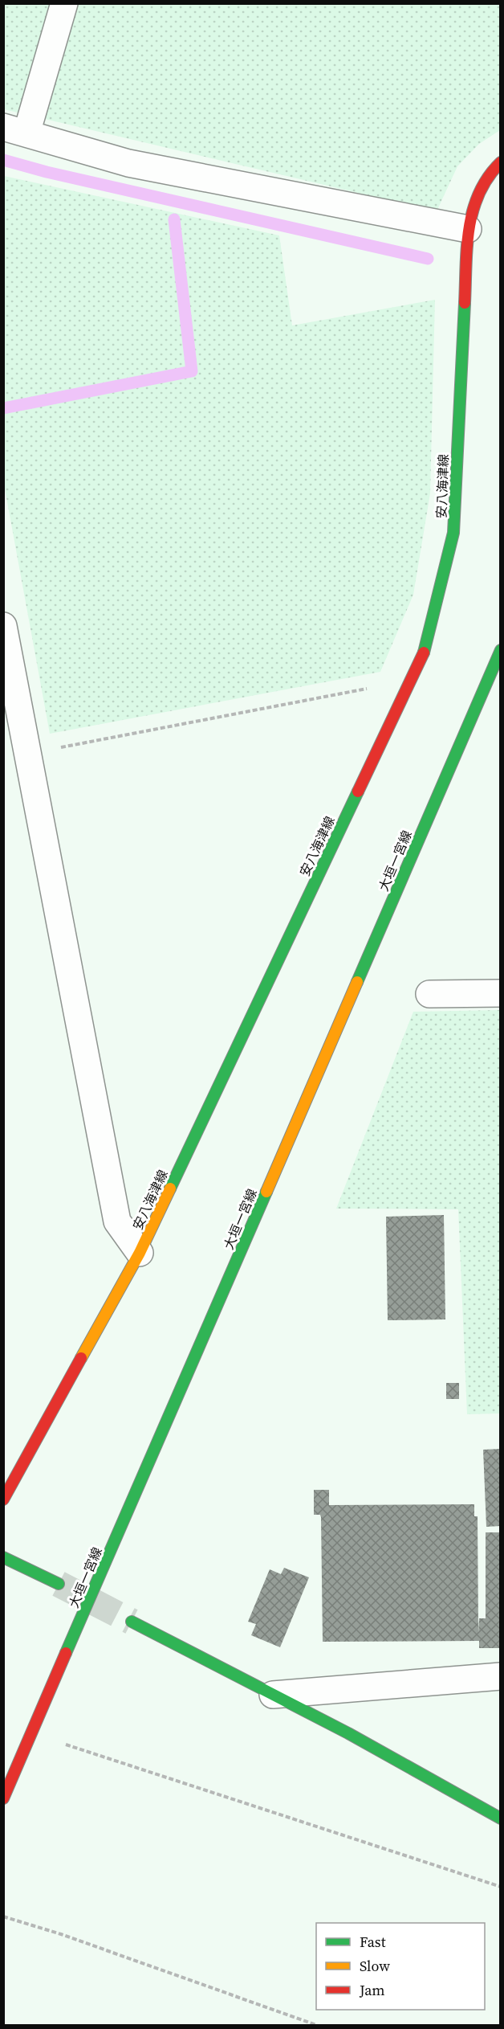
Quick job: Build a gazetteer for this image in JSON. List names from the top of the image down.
{
  "streets": {
    "main road": ["安八海津線", "大垣一宮線"]
  },
  "legend": ["Fast", "Slow", "Jam"]
}
